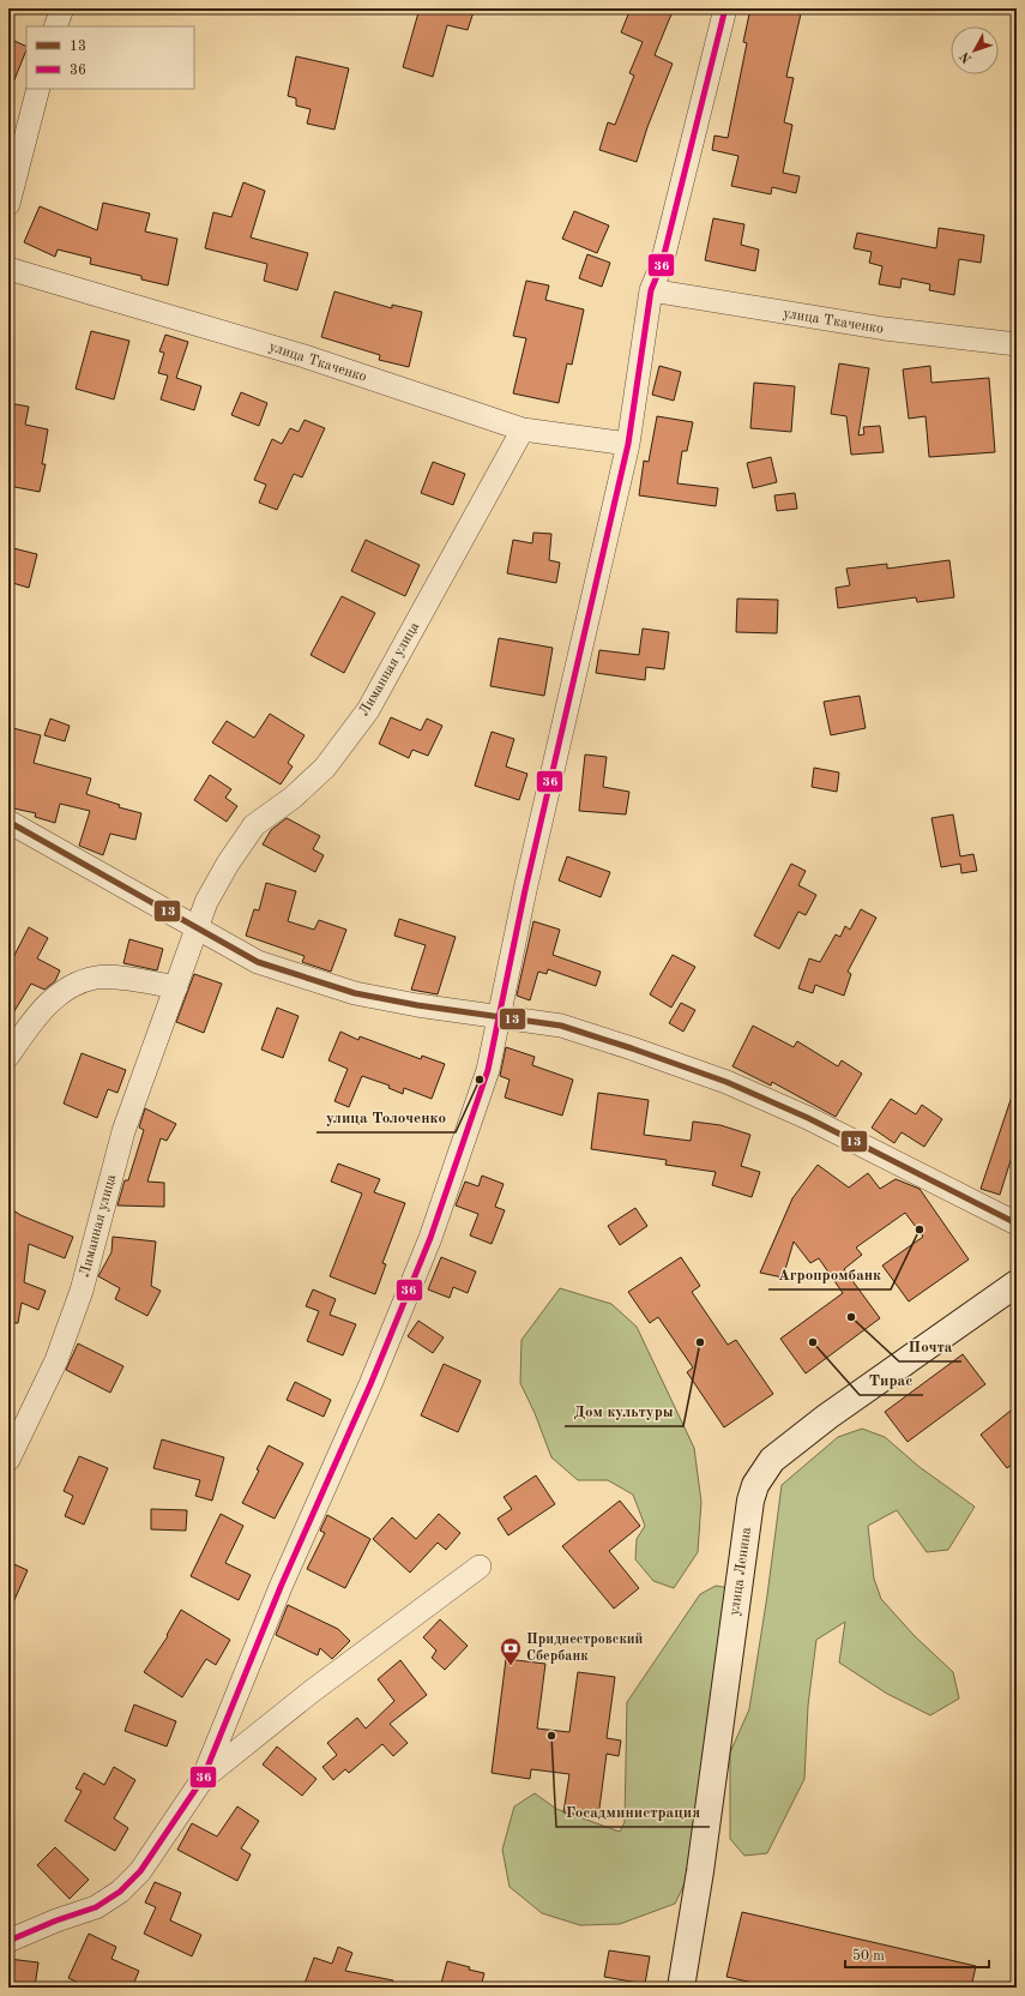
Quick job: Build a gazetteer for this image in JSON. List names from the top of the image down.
{
  "streets": {
    "street": ["улица Ткаченко", "Лиманная улица", "улица Ленина"]
  },
  "crossings": [
    ["улица Ткаченко", "Лиманная улица"]
  ],
  "places": {
    "other": [
      "улица Толоченко",
      "Агропромбанк",
      "Почта",
      "Дом культуры",
      "Тирас",
      "Госадминистрация"
    ],
    "bank": ["Приднестровский Сбербанк"]
  },
  "lines": ["transit line 36", "transit line 13"],
  "legend": ["13", "36"],
  "scale_bar": "50 m",
  "north": "bottom left"
}
